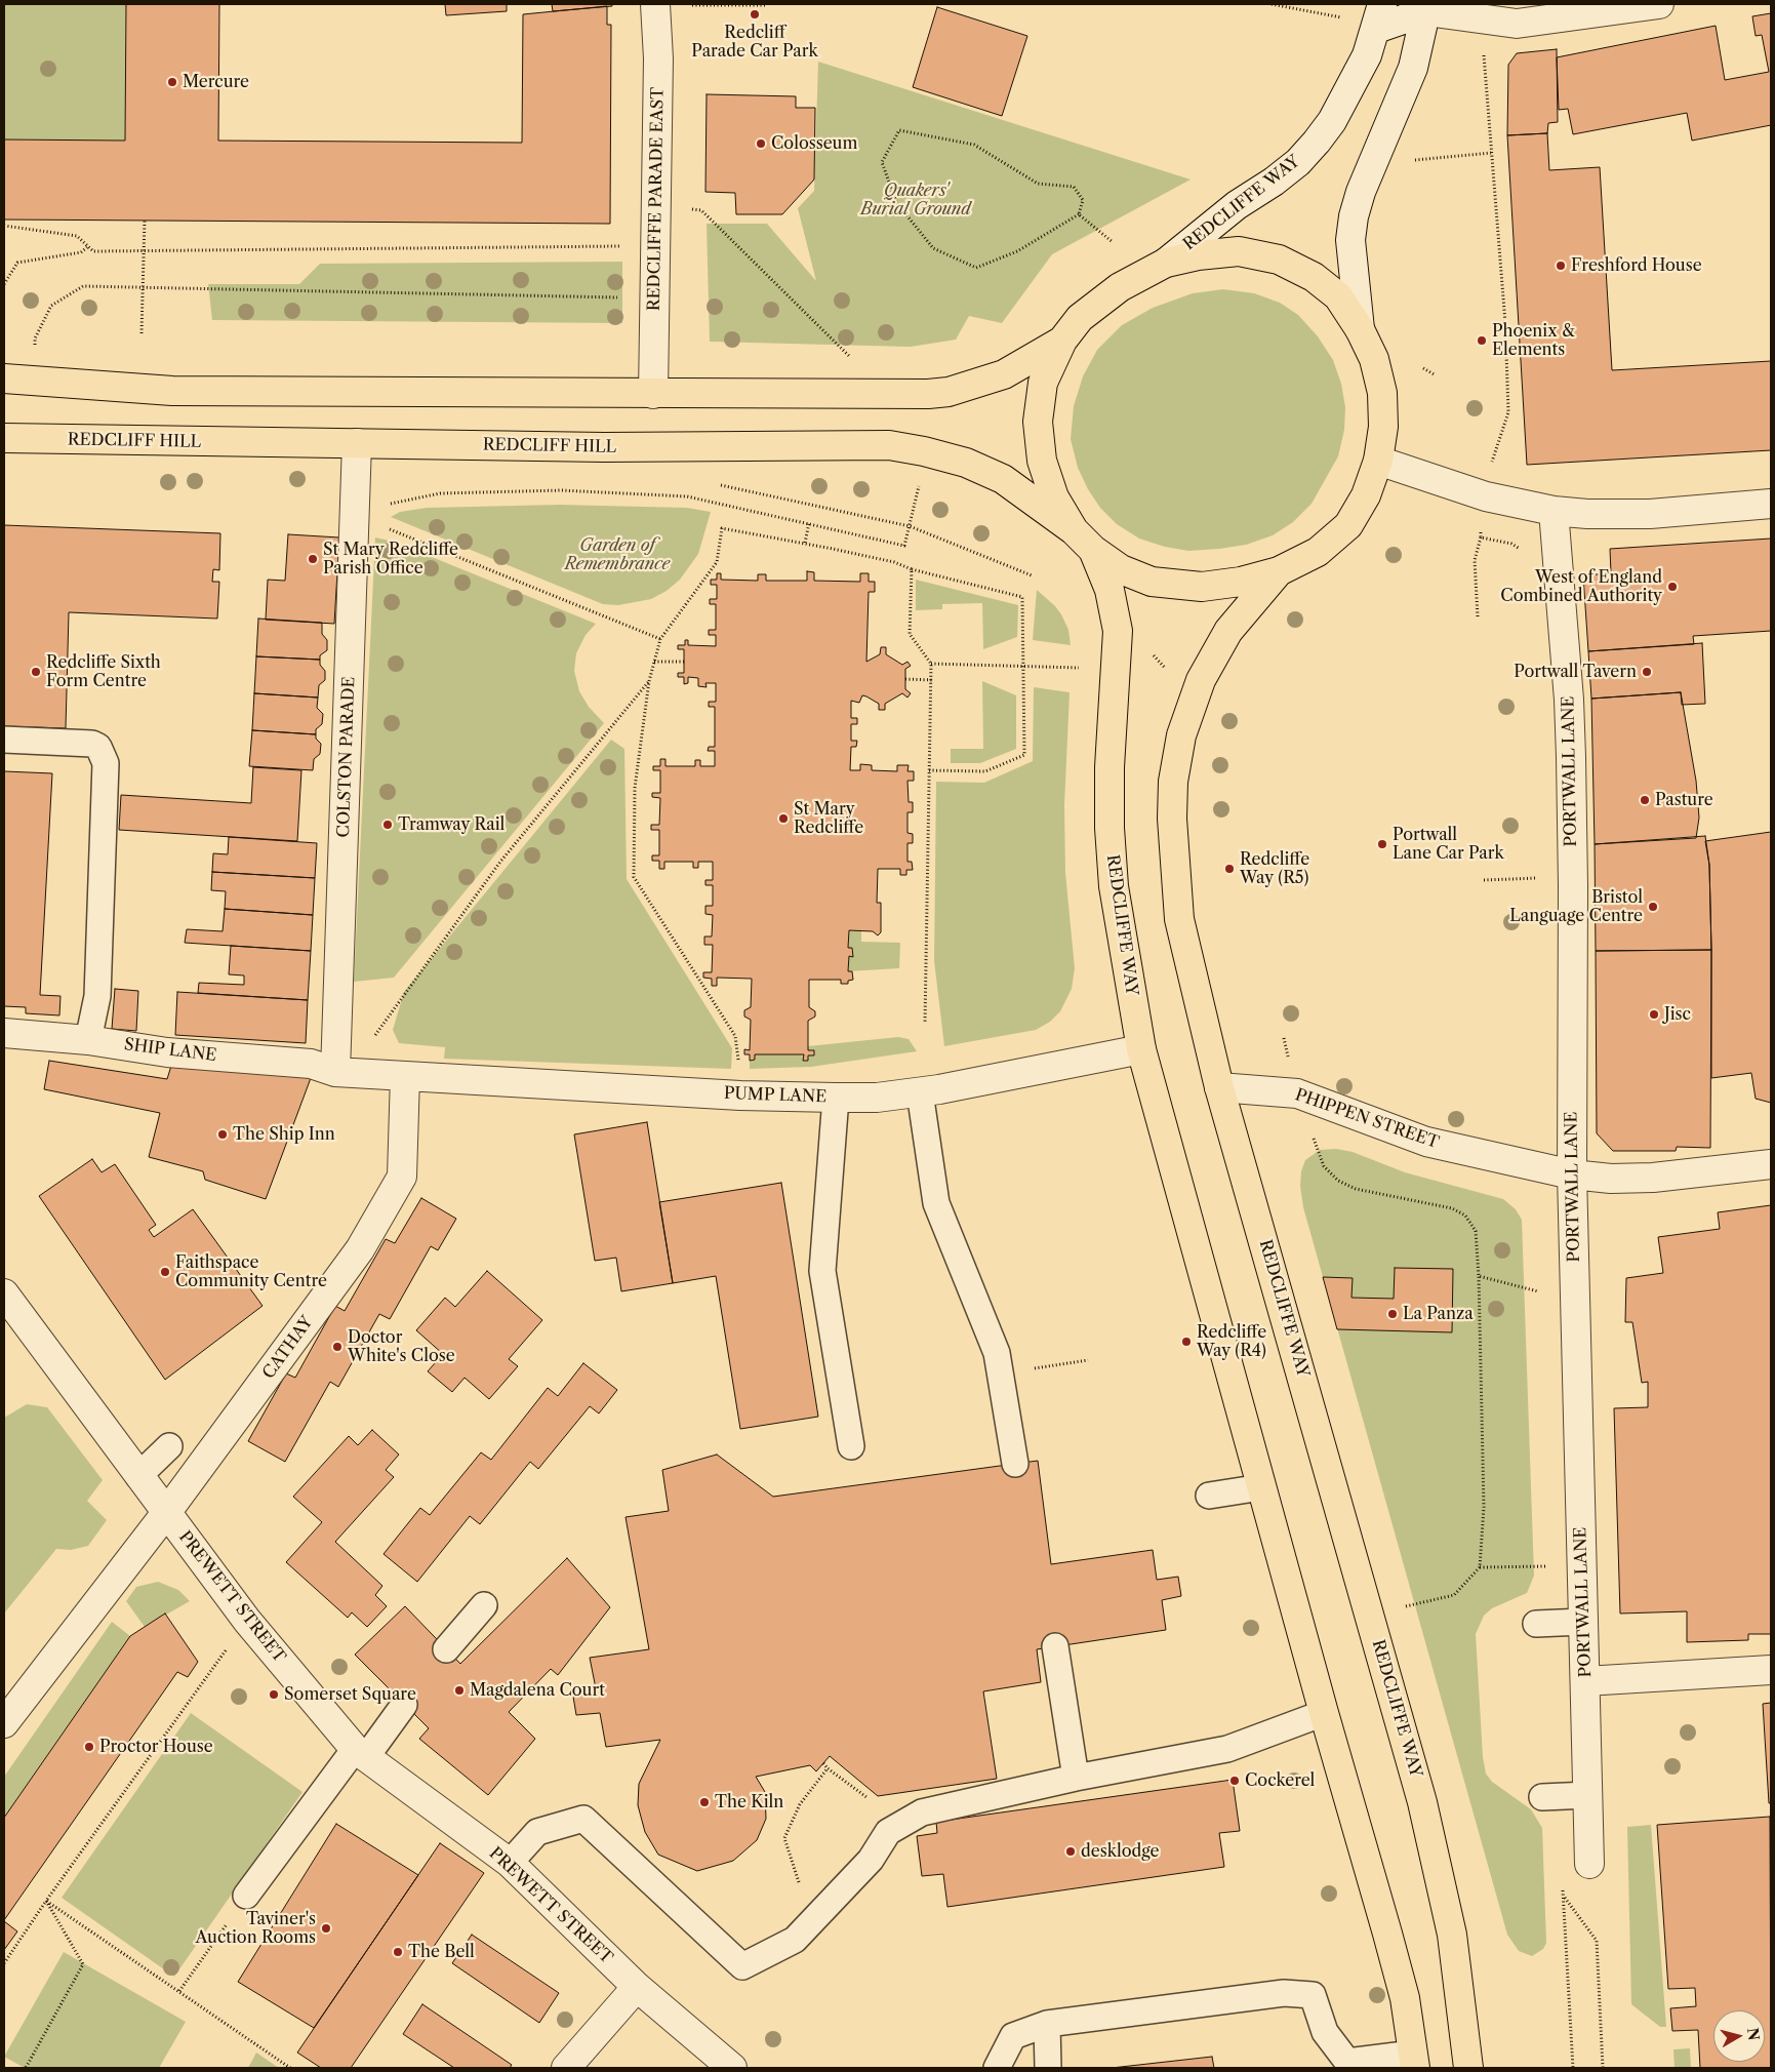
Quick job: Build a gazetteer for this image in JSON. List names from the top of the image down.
{
  "streets": {
    "main road": ["REDCLIFFE WAY", "REDCLIFF HILL"],
    "street": [
      "REDCLIFFE PARADE EAST",
      "COLSTON PARADE",
      "PORTWALL LANE",
      "SHIP LANE",
      "PUMP LANE",
      "PHIPPEN STREET",
      "CATHAY",
      "PREWETT STREET"
    ]
  },
  "crossings": [
    ["REDCLIFFE WAY", "PUMP LANE"],
    ["REDCLIFFE WAY", "PHIPPEN STREET"],
    ["REDCLIFF HILL", "COLSTON PARADE"],
    ["COLSTON PARADE", "SHIP LANE"],
    ["COLSTON PARADE", "PUMP LANE"],
    ["PORTWALL LANE", "PHIPPEN STREET"],
    ["SHIP LANE", "PUMP LANE"],
    ["PUMP LANE", "CATHAY"],
    ["CATHAY", "PREWETT STREET"]
  ],
  "parks": ["Quakers' Burial Ground", "Garden of Remembrance"],
  "places": [
    "Redcliff Parade Car Park",
    "Mercure",
    "Colosseum",
    "Freshford House",
    "Phoenix & Elements",
    "St Mary Redcliffe Parish Office",
    "West of England Combined Authority",
    "Redcliffe Sixth Form Centre",
    "Portwall Tavern",
    "Pasture",
    "St Mary Redcliffe",
    "Tramway Rail",
    "Portwall Lane Car Park",
    "Redcliffe Way (R5)",
    "Bristol Language Centre",
    "Jisc",
    "The Ship Inn",
    "Faithspace Community Centre",
    "La Panza",
    "Redcliffe Way (R4)",
    "Doctor White's Close",
    "Magdalena Court",
    "Somerset Square",
    "Proctor House",
    "Cockerel",
    "The Kiln",
    "desklodge",
    "Taviner's Auction Rooms",
    "The Bell"
  ],
  "north": "right"
}
